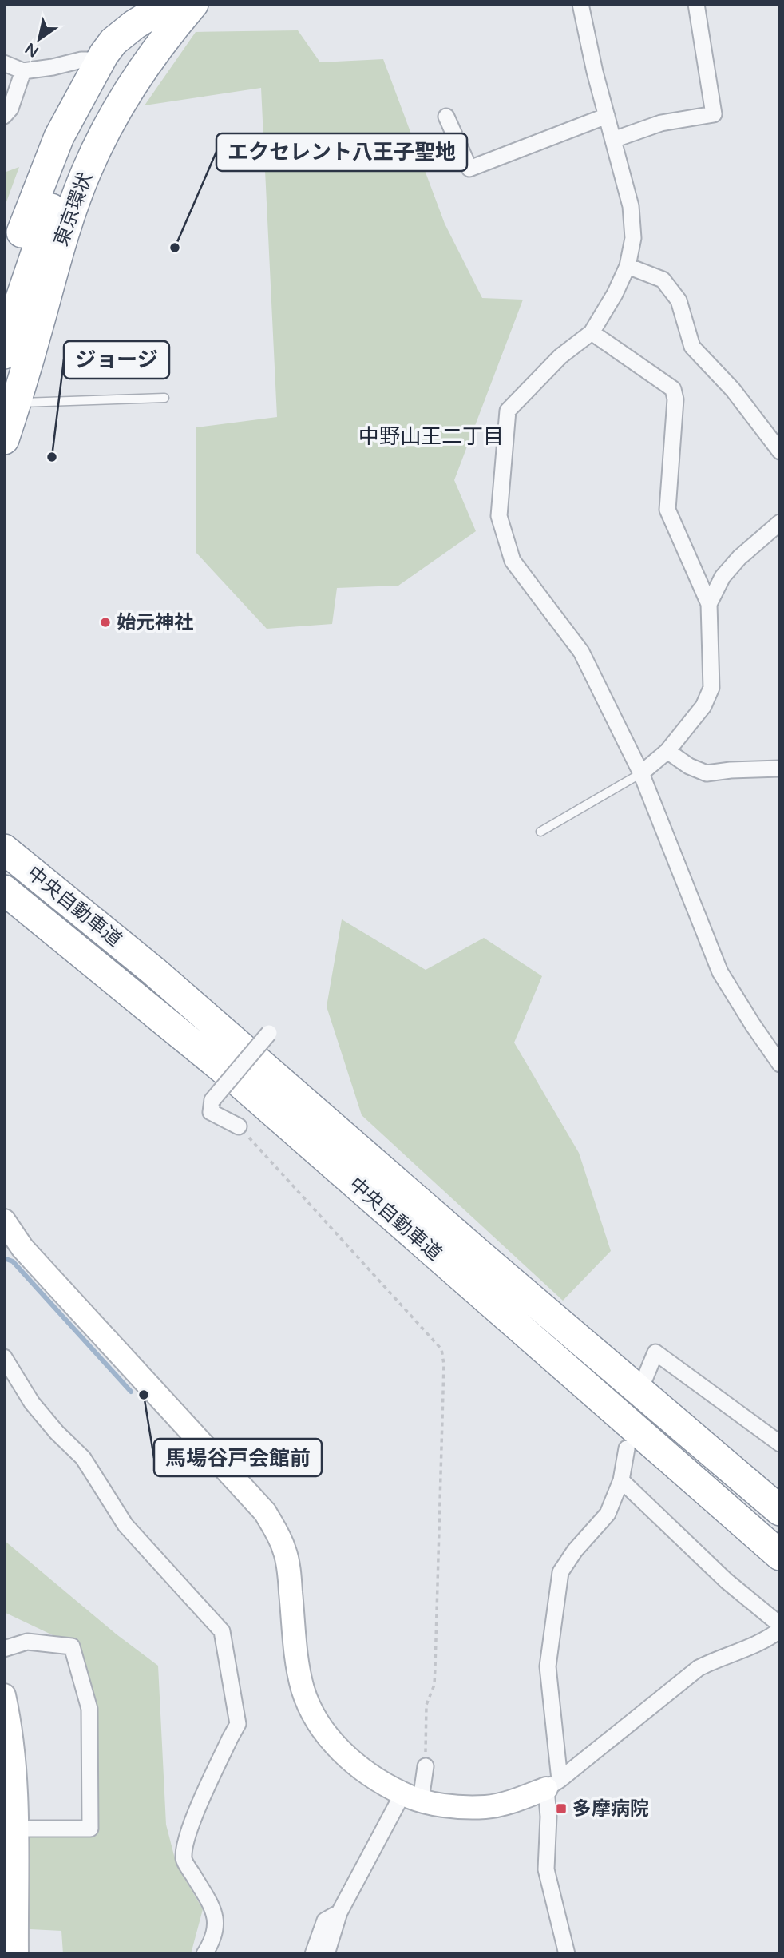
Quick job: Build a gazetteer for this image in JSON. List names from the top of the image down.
{
  "streets": {
    "highway": ["東京環状", "中央自動車道"]
  },
  "districts": ["中野山王二丁目"],
  "places": {
    "other": [
      "エクセレント八王子聖地",
      "ジョージ",
      "始元神社",
      "馬場谷戸会館前"
    ],
    "transit": ["多摩病院"]
  },
  "north": "bottom left"
}
